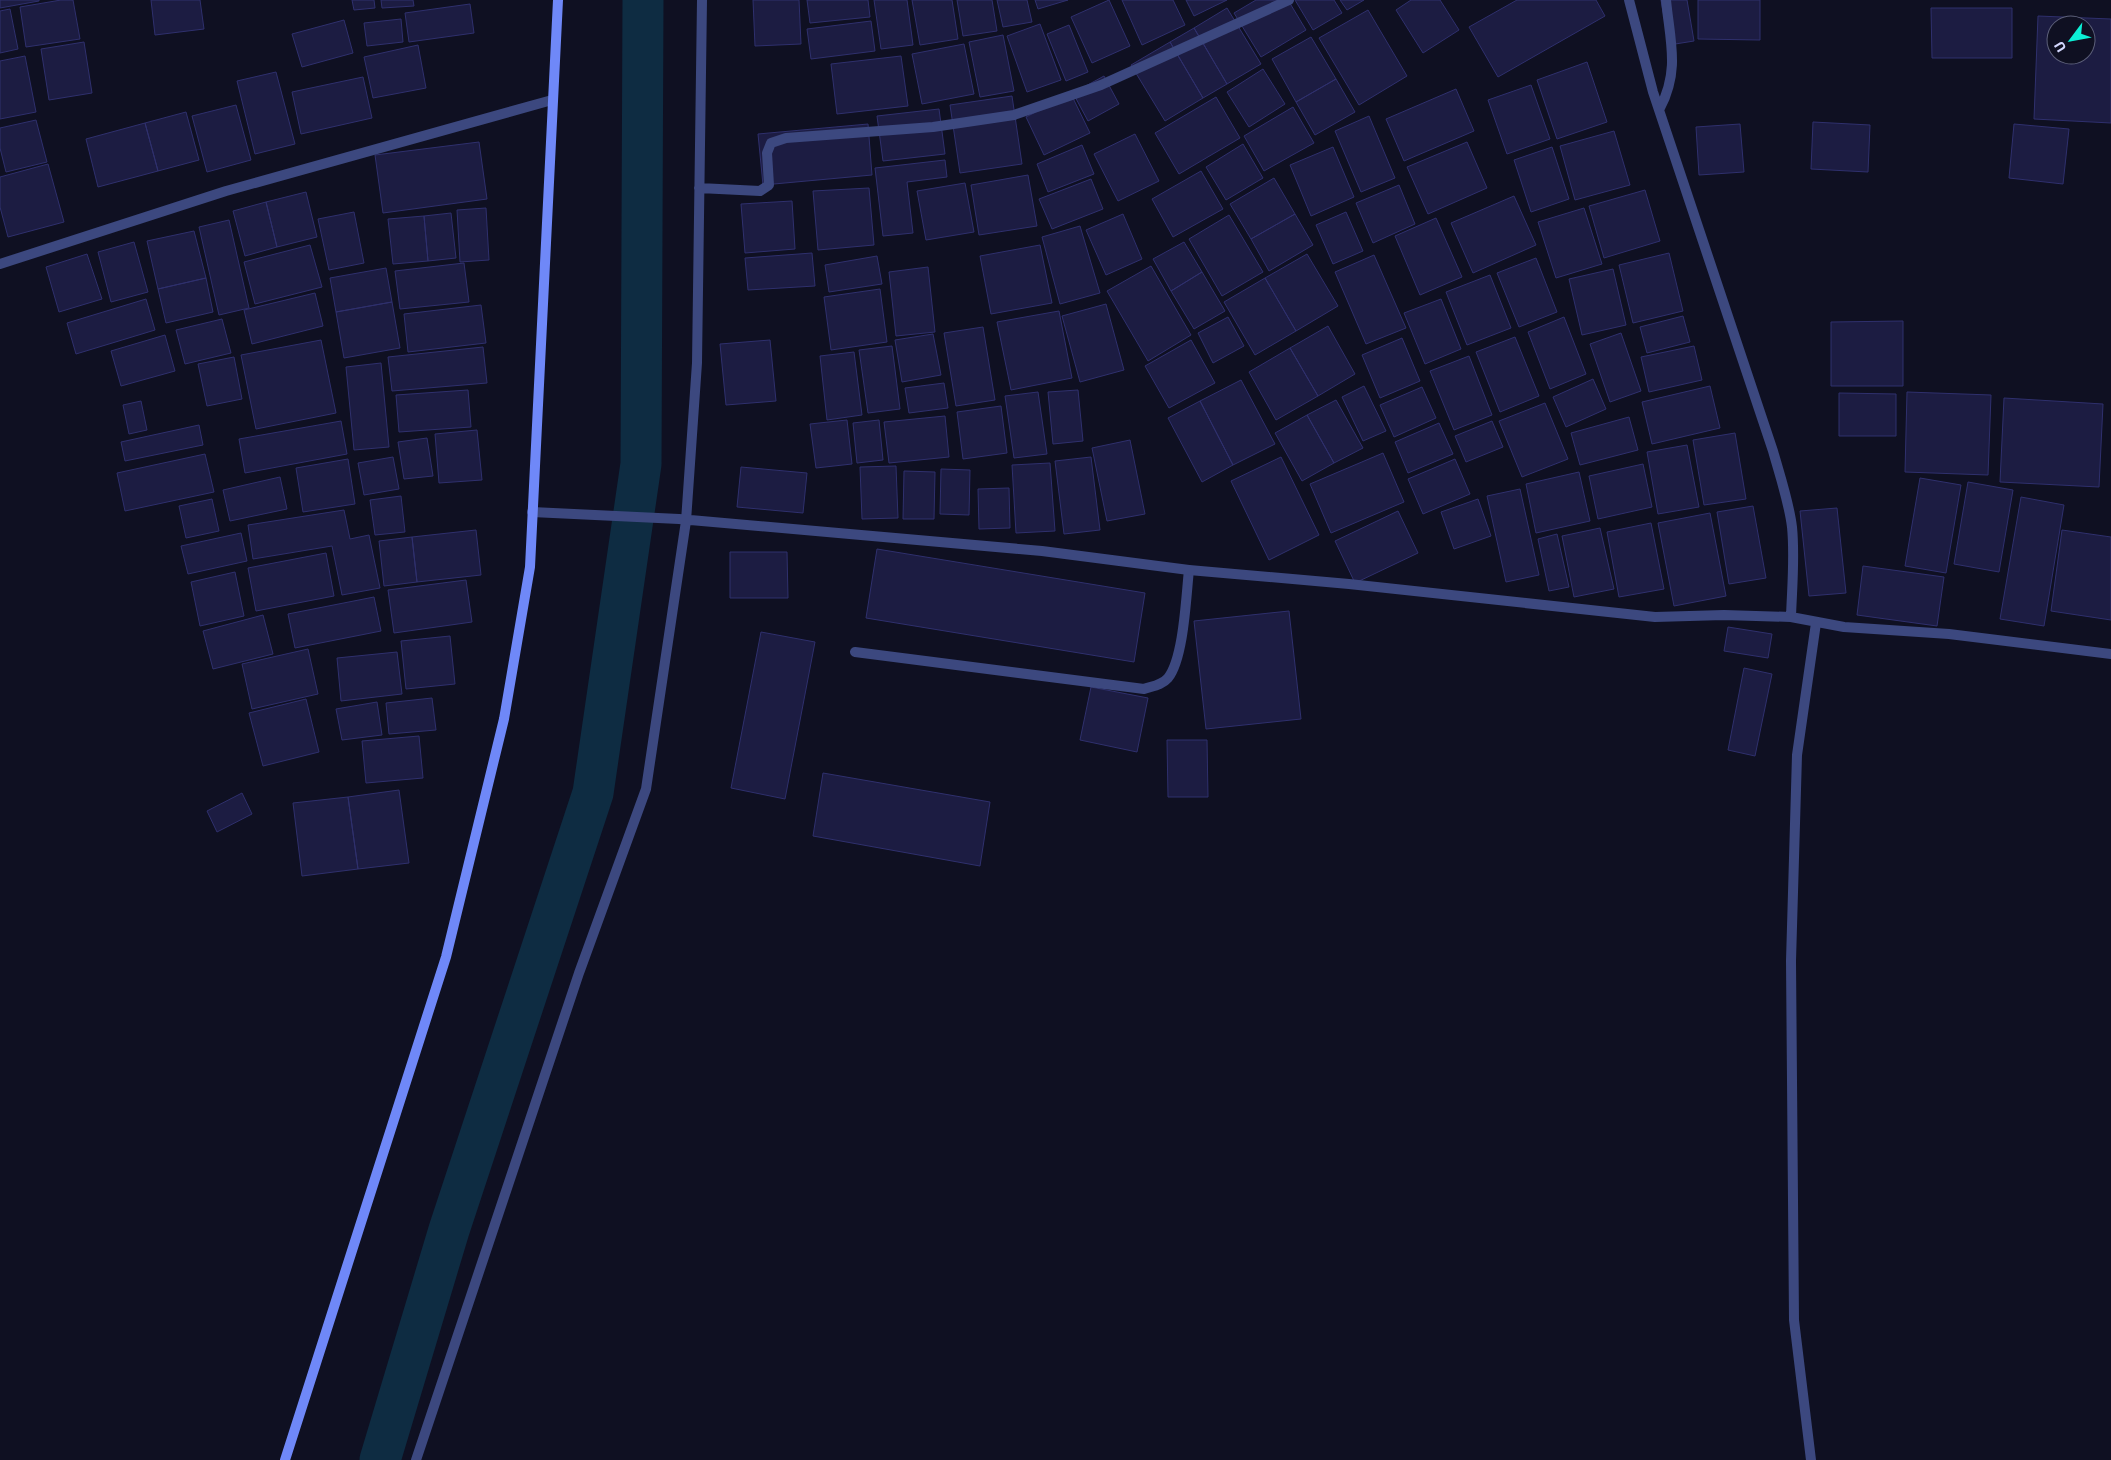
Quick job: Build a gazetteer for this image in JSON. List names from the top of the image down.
{
  "north": "bottom left"
}
